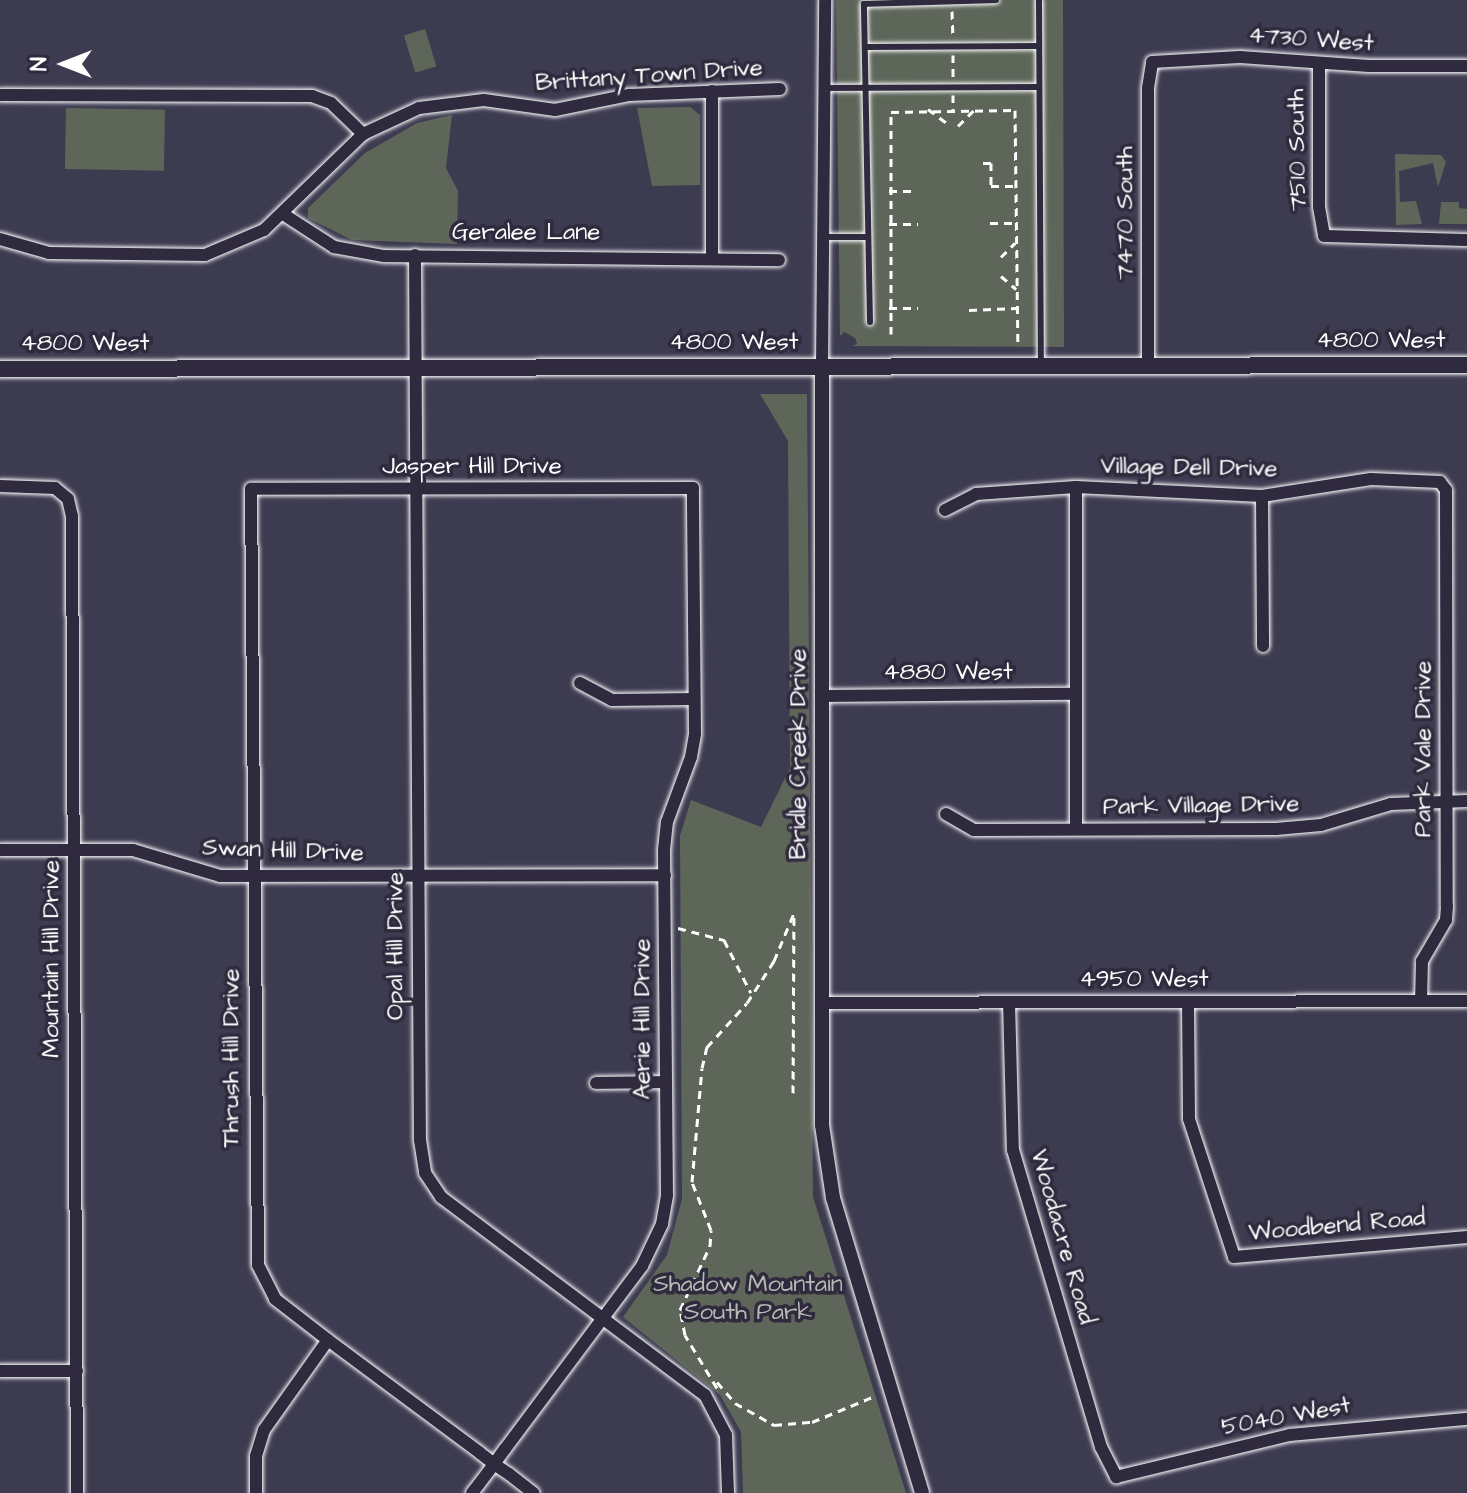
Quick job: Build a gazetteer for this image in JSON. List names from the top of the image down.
{
  "streets": {
    "main road": ["4800 West"],
    "street": [
      "4730 West",
      "Brittany Town Drive",
      "7510 South",
      "7470 South",
      "Geralee Lane",
      "Jasper Hill Drive",
      "Village Dell Drive",
      "4880 West",
      "Park Vale Drive",
      "Bridle Creek Drive",
      "Park Village Drive",
      "Swan Hill Drive",
      "Opal Hill Drive",
      "Mountain Hill Drive",
      "4950 West",
      "Aerie Hill Drive",
      "Thrush Hill Drive",
      "Woodbend Road",
      "Woodacre Road",
      "5040 West"
    ]
  },
  "crossings": [
    ["4730 West", "7510 South"],
    ["4730 West", "7470 South"],
    ["Brittany Town Drive", "Geralee Lane"],
    ["7470 South", "4800 West"],
    ["Geralee Lane", "Opal Hill Drive"],
    ["4800 West", "Bridle Creek Drive"],
    ["4800 West", "Opal Hill Drive"],
    ["Jasper Hill Drive", "Opal Hill Drive"],
    ["Jasper Hill Drive", "Aerie Hill Drive"],
    ["Jasper Hill Drive", "Thrush Hill Drive"],
    ["Village Dell Drive", "4880 West"],
    ["Village Dell Drive", "Park Vale Drive"],
    ["Village Dell Drive", "Park Village Drive"],
    ["4880 West", "Bridle Creek Drive"],
    ["Park Vale Drive", "Park Village Drive"],
    ["Park Vale Drive", "4950 West"],
    ["Bridle Creek Drive", "4950 West"],
    ["Swan Hill Drive", "Opal Hill Drive"],
    ["Swan Hill Drive", "Mountain Hill Drive"],
    ["Swan Hill Drive", "Aerie Hill Drive"],
    ["Swan Hill Drive", "Thrush Hill Drive"],
    ["Opal Hill Drive", "Aerie Hill Drive"],
    ["4950 West", "Woodbend Road"],
    ["4950 West", "Woodacre Road"],
    ["Aerie Hill Drive", "Thrush Hill Drive"],
    ["Woodacre Road", "5040 West"]
  ],
  "parks": ["Shadow Mountain South Park"],
  "north": "left"
}
